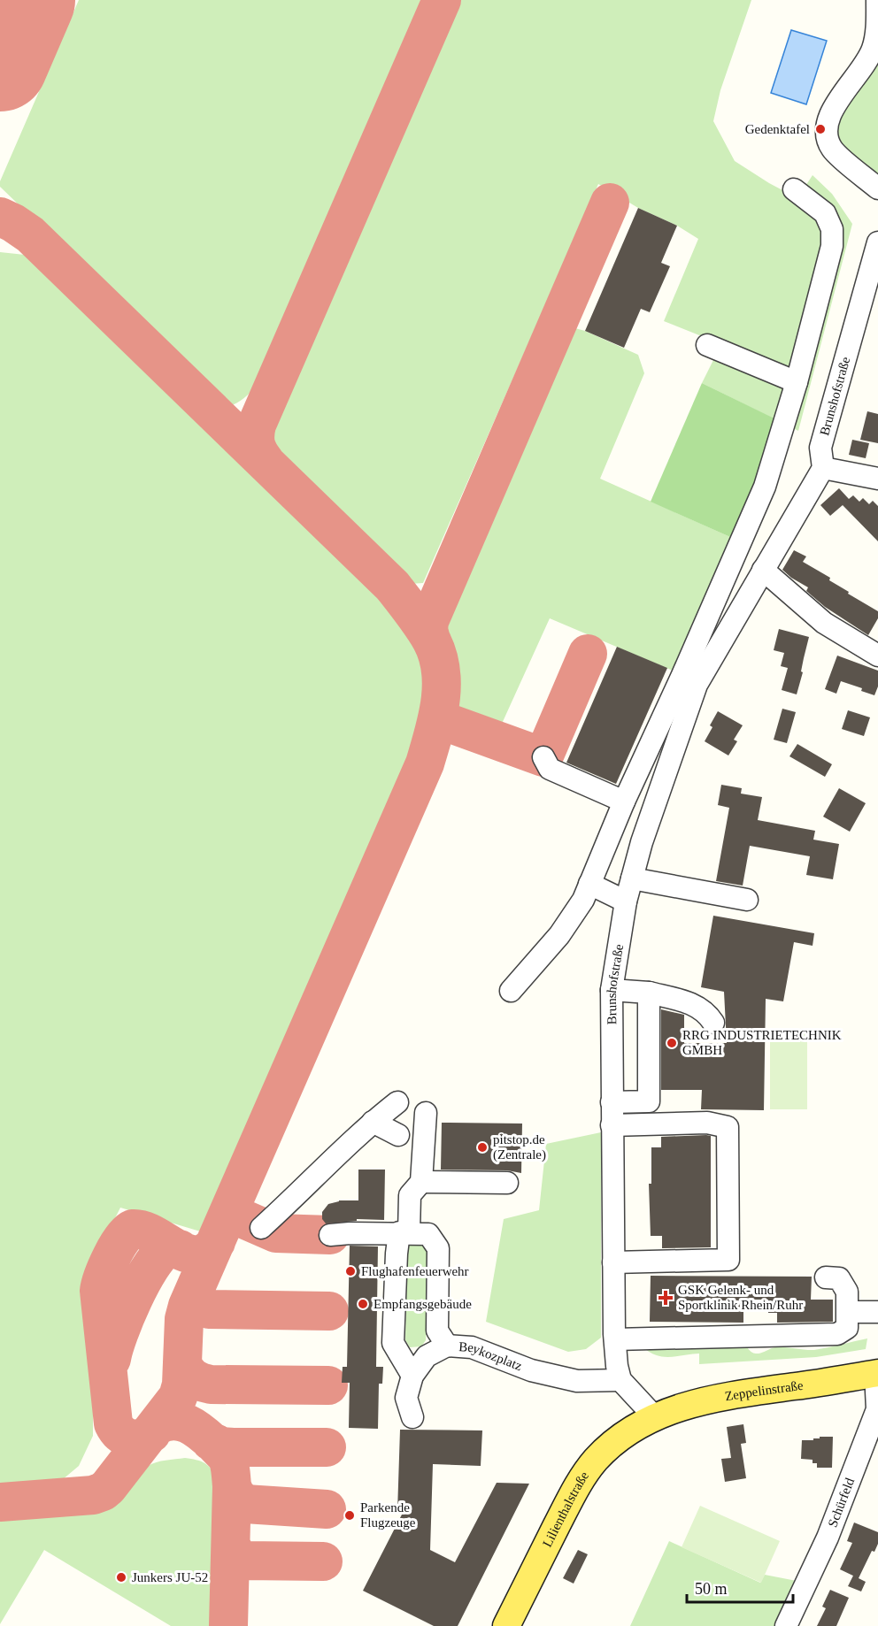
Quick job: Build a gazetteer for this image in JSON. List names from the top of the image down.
{
  "streets": {
    "main road": ["Zeppelinstraße", "Lilienthalstraße"],
    "street": ["Brunshofstraße", "Beykozplatz", "Schürfeld"]
  },
  "crossings": [
    ["Brunshofstraße", "Beykozplatz"],
    ["Zeppelinstraße", "Schürfeld"],
    ["Zeppelinstraße", "Lilienthalstraße"]
  ],
  "places": {
    "other": [
      "Gedenktafel",
      "RRG INDUSTRIETECHNIK GMBH",
      "pitstop.de (Zentrale)",
      "Flughafenfeuerwehr",
      "Empfangsgebäude",
      "Parkende Flugzeuge",
      "Junkers JU-52"
    ],
    "health": ["GSK Gelenk- und Sportklinik Rhein/Ruhr"]
  },
  "scale_bar": "50 m"
}
